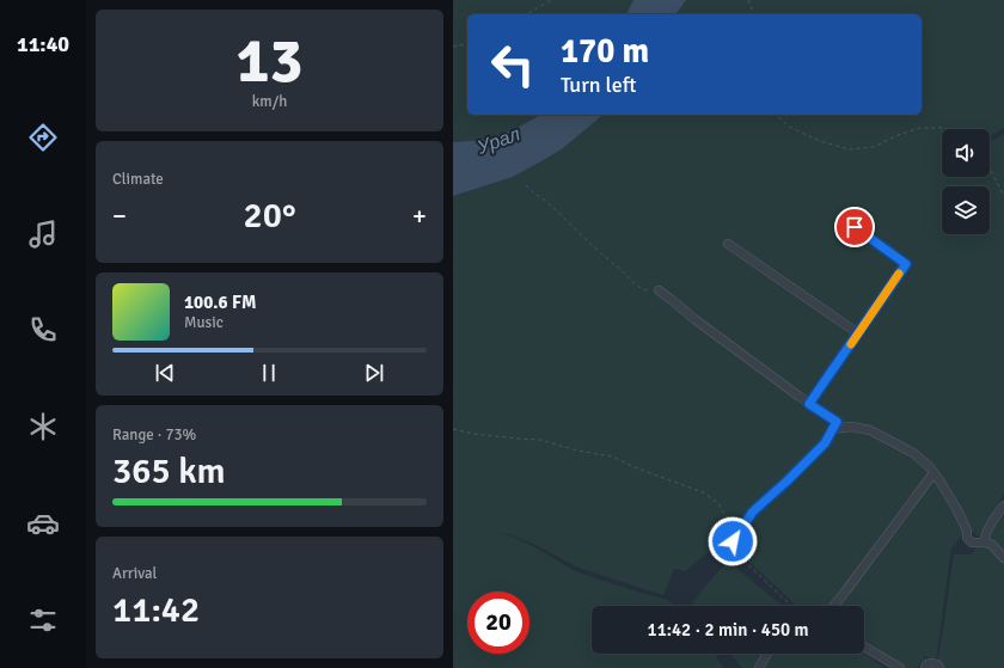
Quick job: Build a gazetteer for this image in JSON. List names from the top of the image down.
{
  "water": ["Урал"],
  "page": {
    "tabs": "11:40",
    "tile": [
      ["13", "km/h"],
      "Climate",
      ["Range · 73%", "365 km"],
      ["Arrival", "11:42"]
    ],
    "turn": ["170 m", "Turn left"],
    "heat": ["−", "20°", "+"],
    "song": ["100.6 FM", "Music"],
    "limit": "20",
    "trip": "11:42 · 2 min · 450 m"
  }
}
